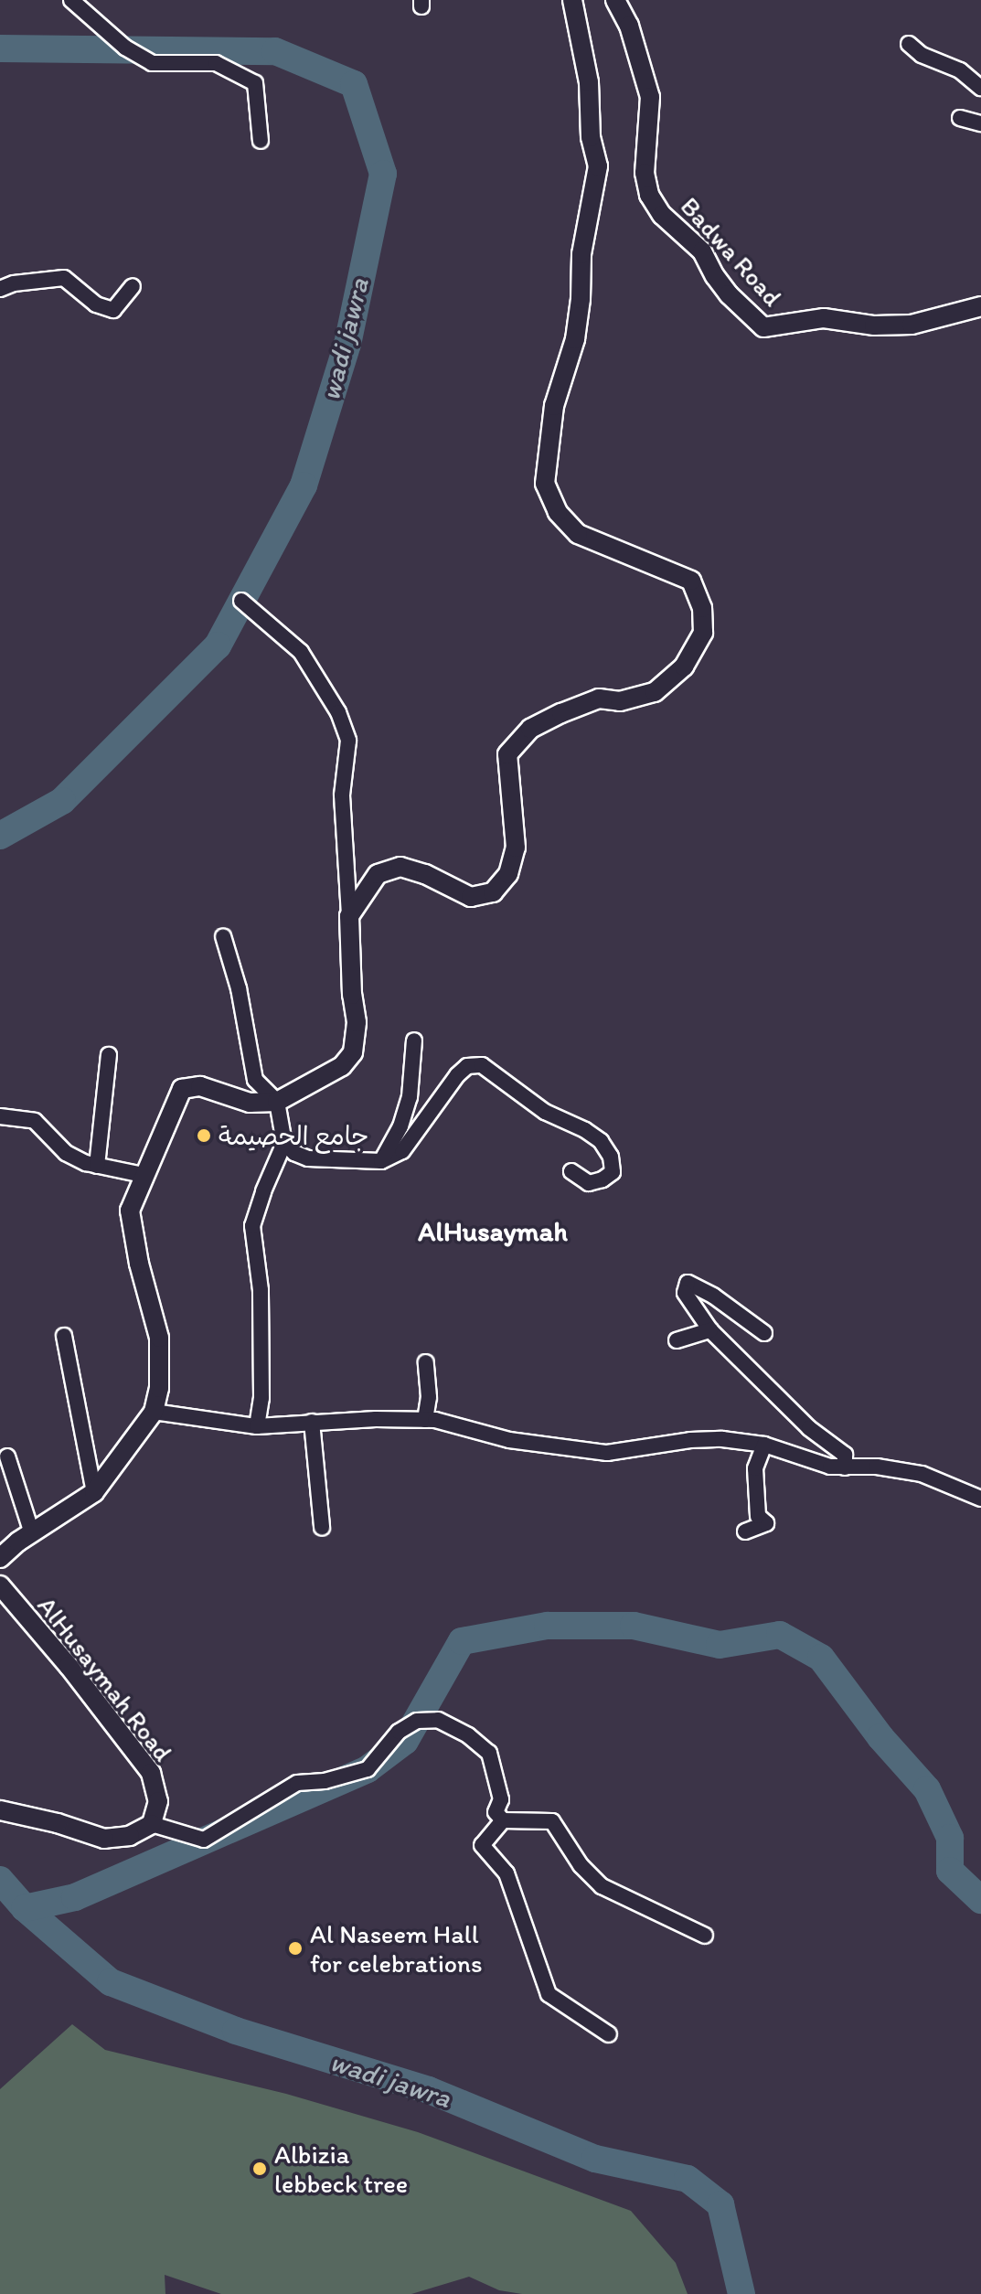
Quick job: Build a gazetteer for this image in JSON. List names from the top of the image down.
{
  "streets": {
    "street": ["Badwa Road", "AlHusaymah Road"]
  },
  "districts": ["AlHusaymah"],
  "water": ["wadi jawra"],
  "places": ["جامع الحصيمة", "Al Naseem Hall for celebrations", "Albizia lebbeck tree"]
}
